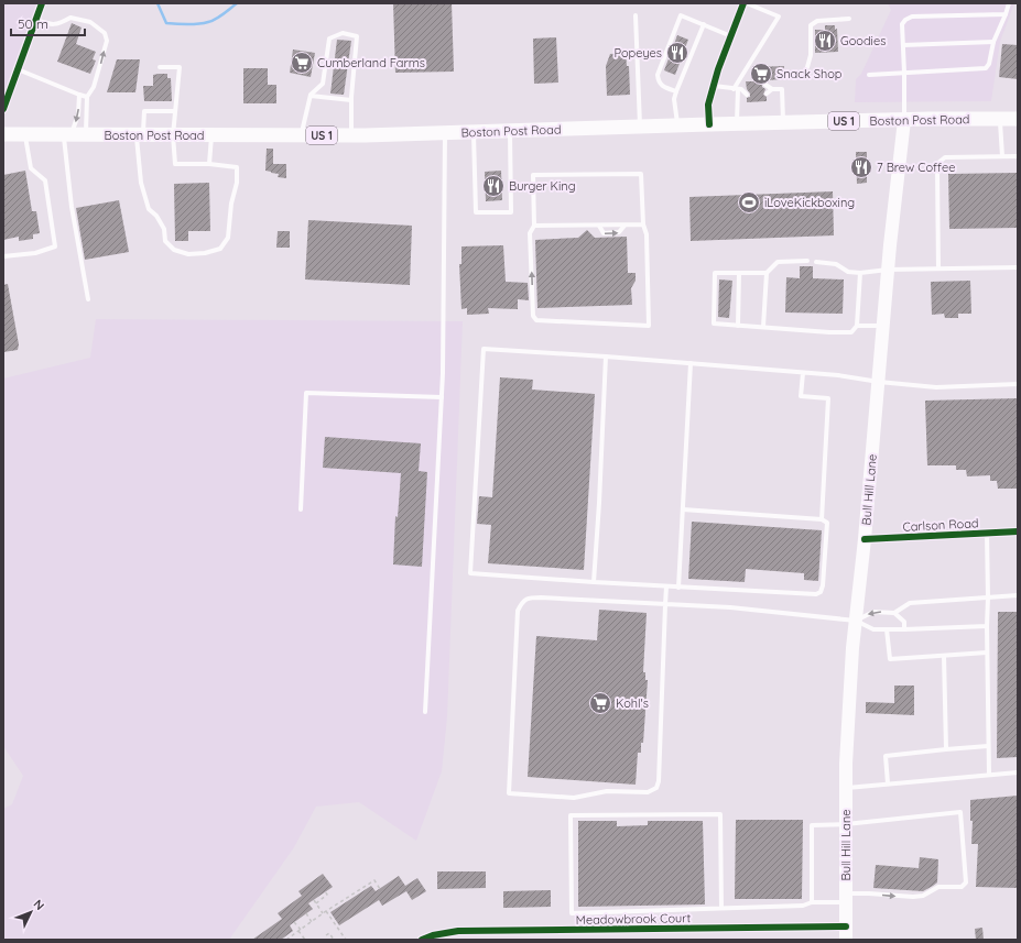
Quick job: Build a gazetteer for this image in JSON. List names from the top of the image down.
{
  "streets": {
    "main road": ["Boston Post Road", "US 1", "Bull Hill Lane"],
    "street": ["Carlson Road", "Meadowbrook Court"]
  },
  "crossings": [
    ["Boston Post Road", "Bull Hill Lane"],
    ["Bull Hill Lane", "Carlson Road"],
    ["Bull Hill Lane", "Meadowbrook Court"]
  ],
  "places": {
    "restaurant": [
      "Goodies",
      "Popeyes",
      "7 Brew Coffee",
      "Burger King"
    ],
    "supermarket": ["Cumberland Farms", "Snack Shop", "Kohl's"],
    "sports": ["iLoveKickboxing"]
  },
  "scale_bar": "50 m",
  "north": "top right"
}
